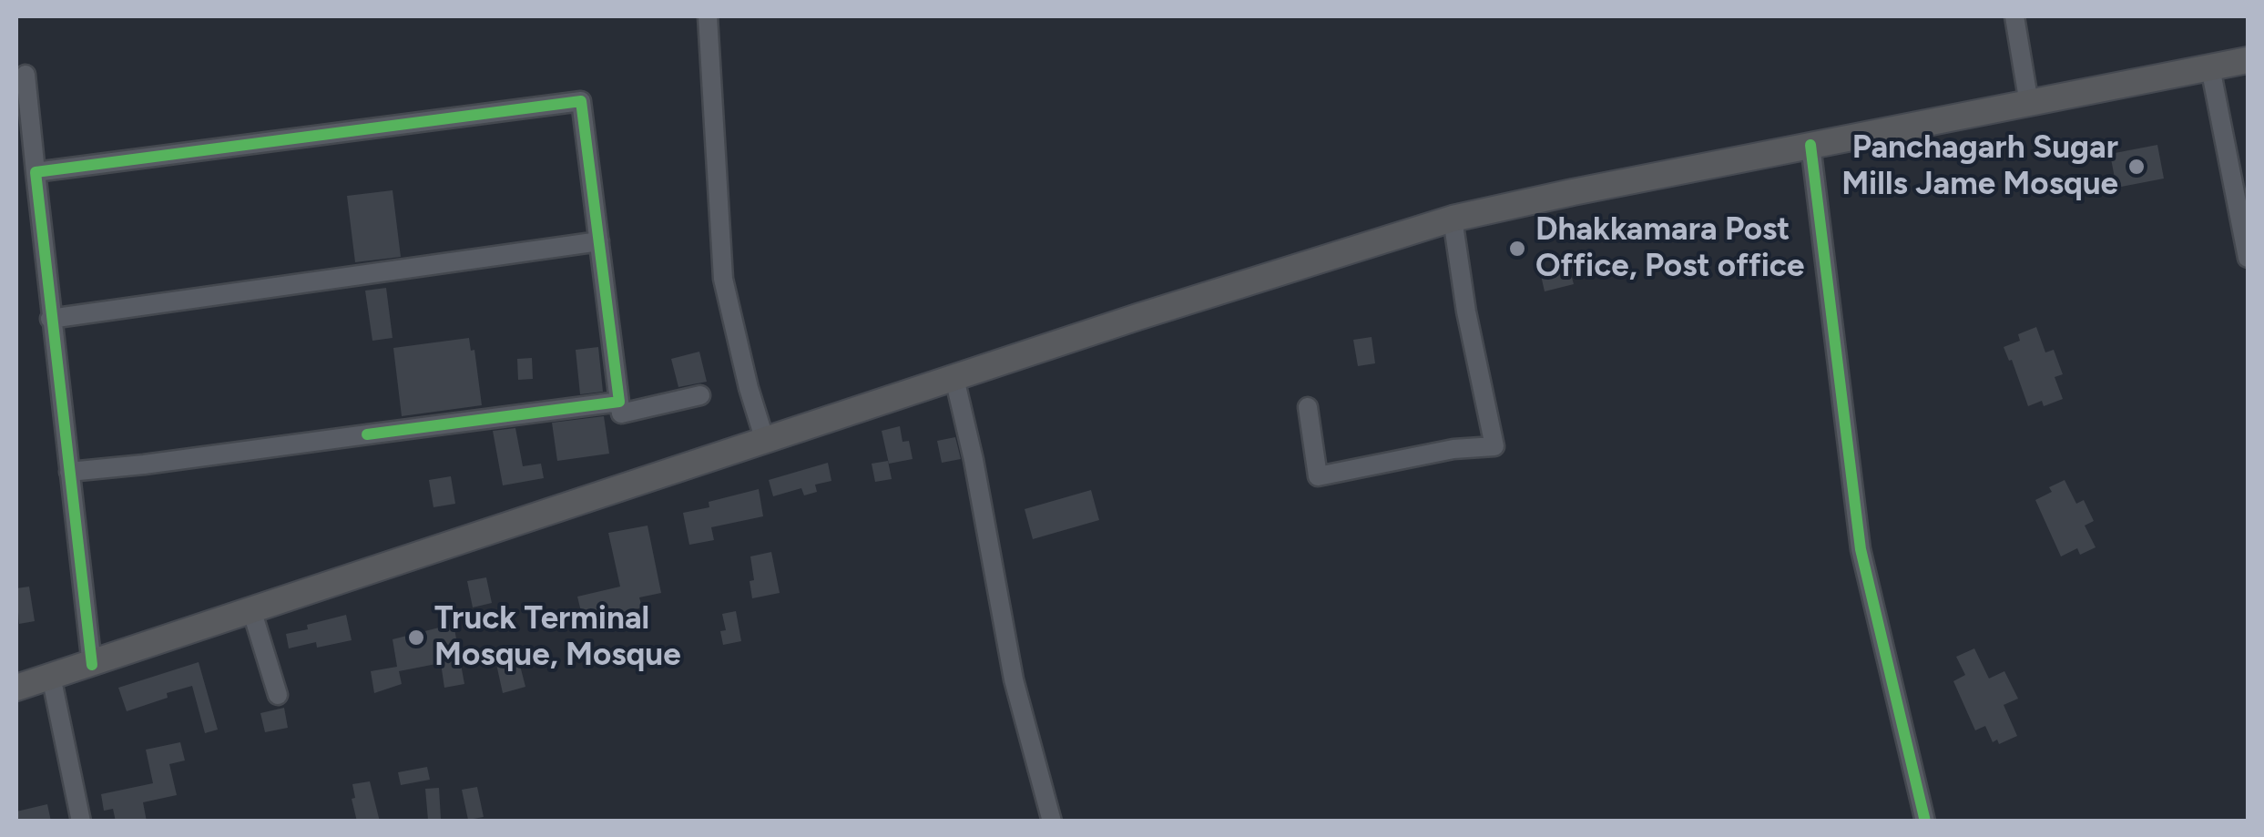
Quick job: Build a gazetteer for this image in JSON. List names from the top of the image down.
{
  "places": ["Panchagarh Sugar Mills Jame Mosque", "Dhakkamara Post Office, Post office", "Truck Terminal Mosque, Mosque"]
}
